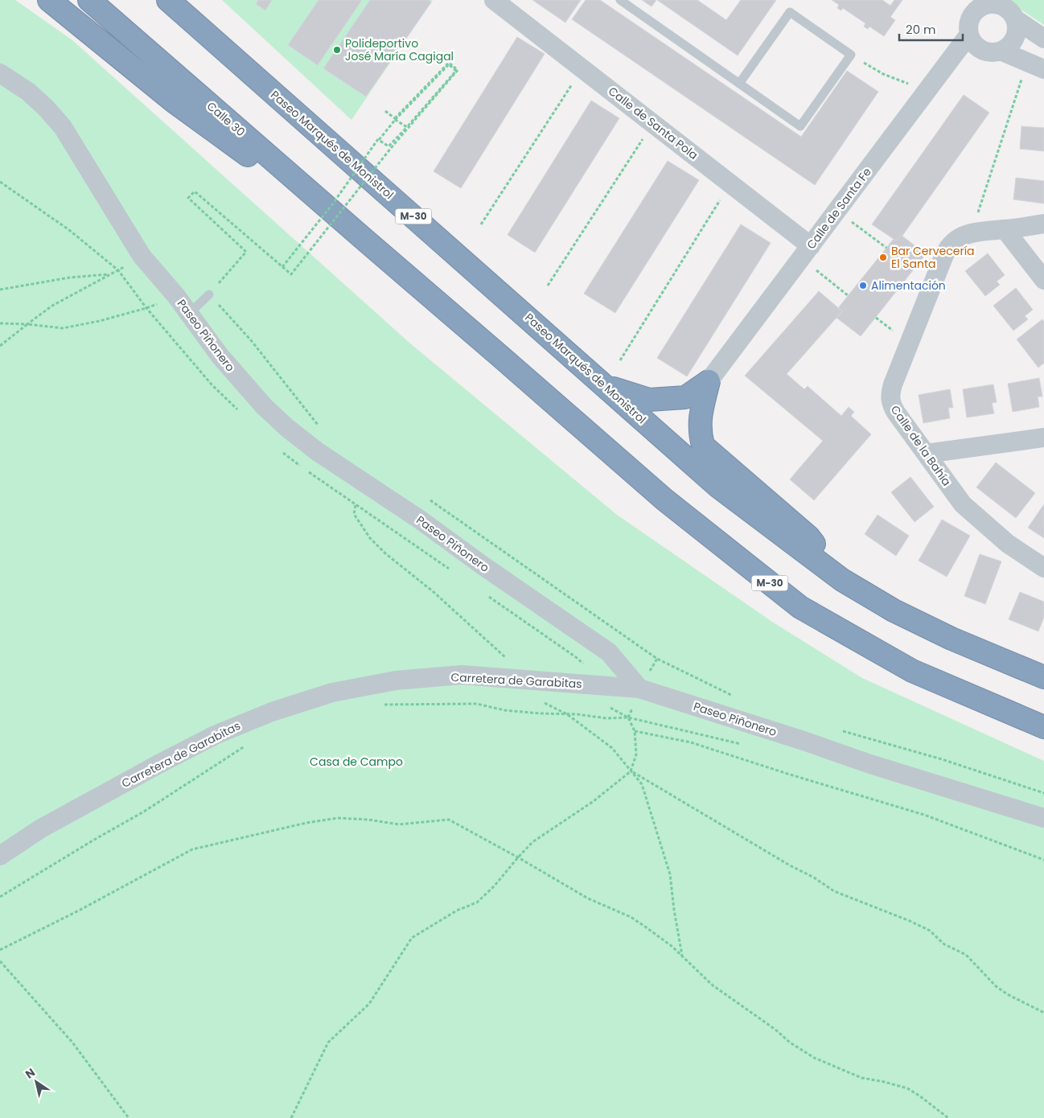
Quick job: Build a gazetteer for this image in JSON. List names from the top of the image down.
{
  "streets": {
    "highway": ["Calle 30", "Paseo Marqués de Monistrol", "M-30"],
    "street": [
      "Calle de Santa Pola",
      "Calle de Santa Fe",
      "Paseo Piñonero",
      "Calle de la Bahía",
      "Carretera de Garabitas"
    ]
  },
  "crossings": [
    ["Calle 30", "M-30"],
    ["Calle de Santa Pola", "Calle de Santa Fe"],
    ["Paseo Piñonero", "Carretera de Garabitas"]
  ],
  "parks": ["Casa de Campo"],
  "places": ["Polideportivo José María Cagigal", "Bar Cervecería El Santa", "Alimentación"],
  "scale_bar": "20 m",
  "north": "top left"
}
